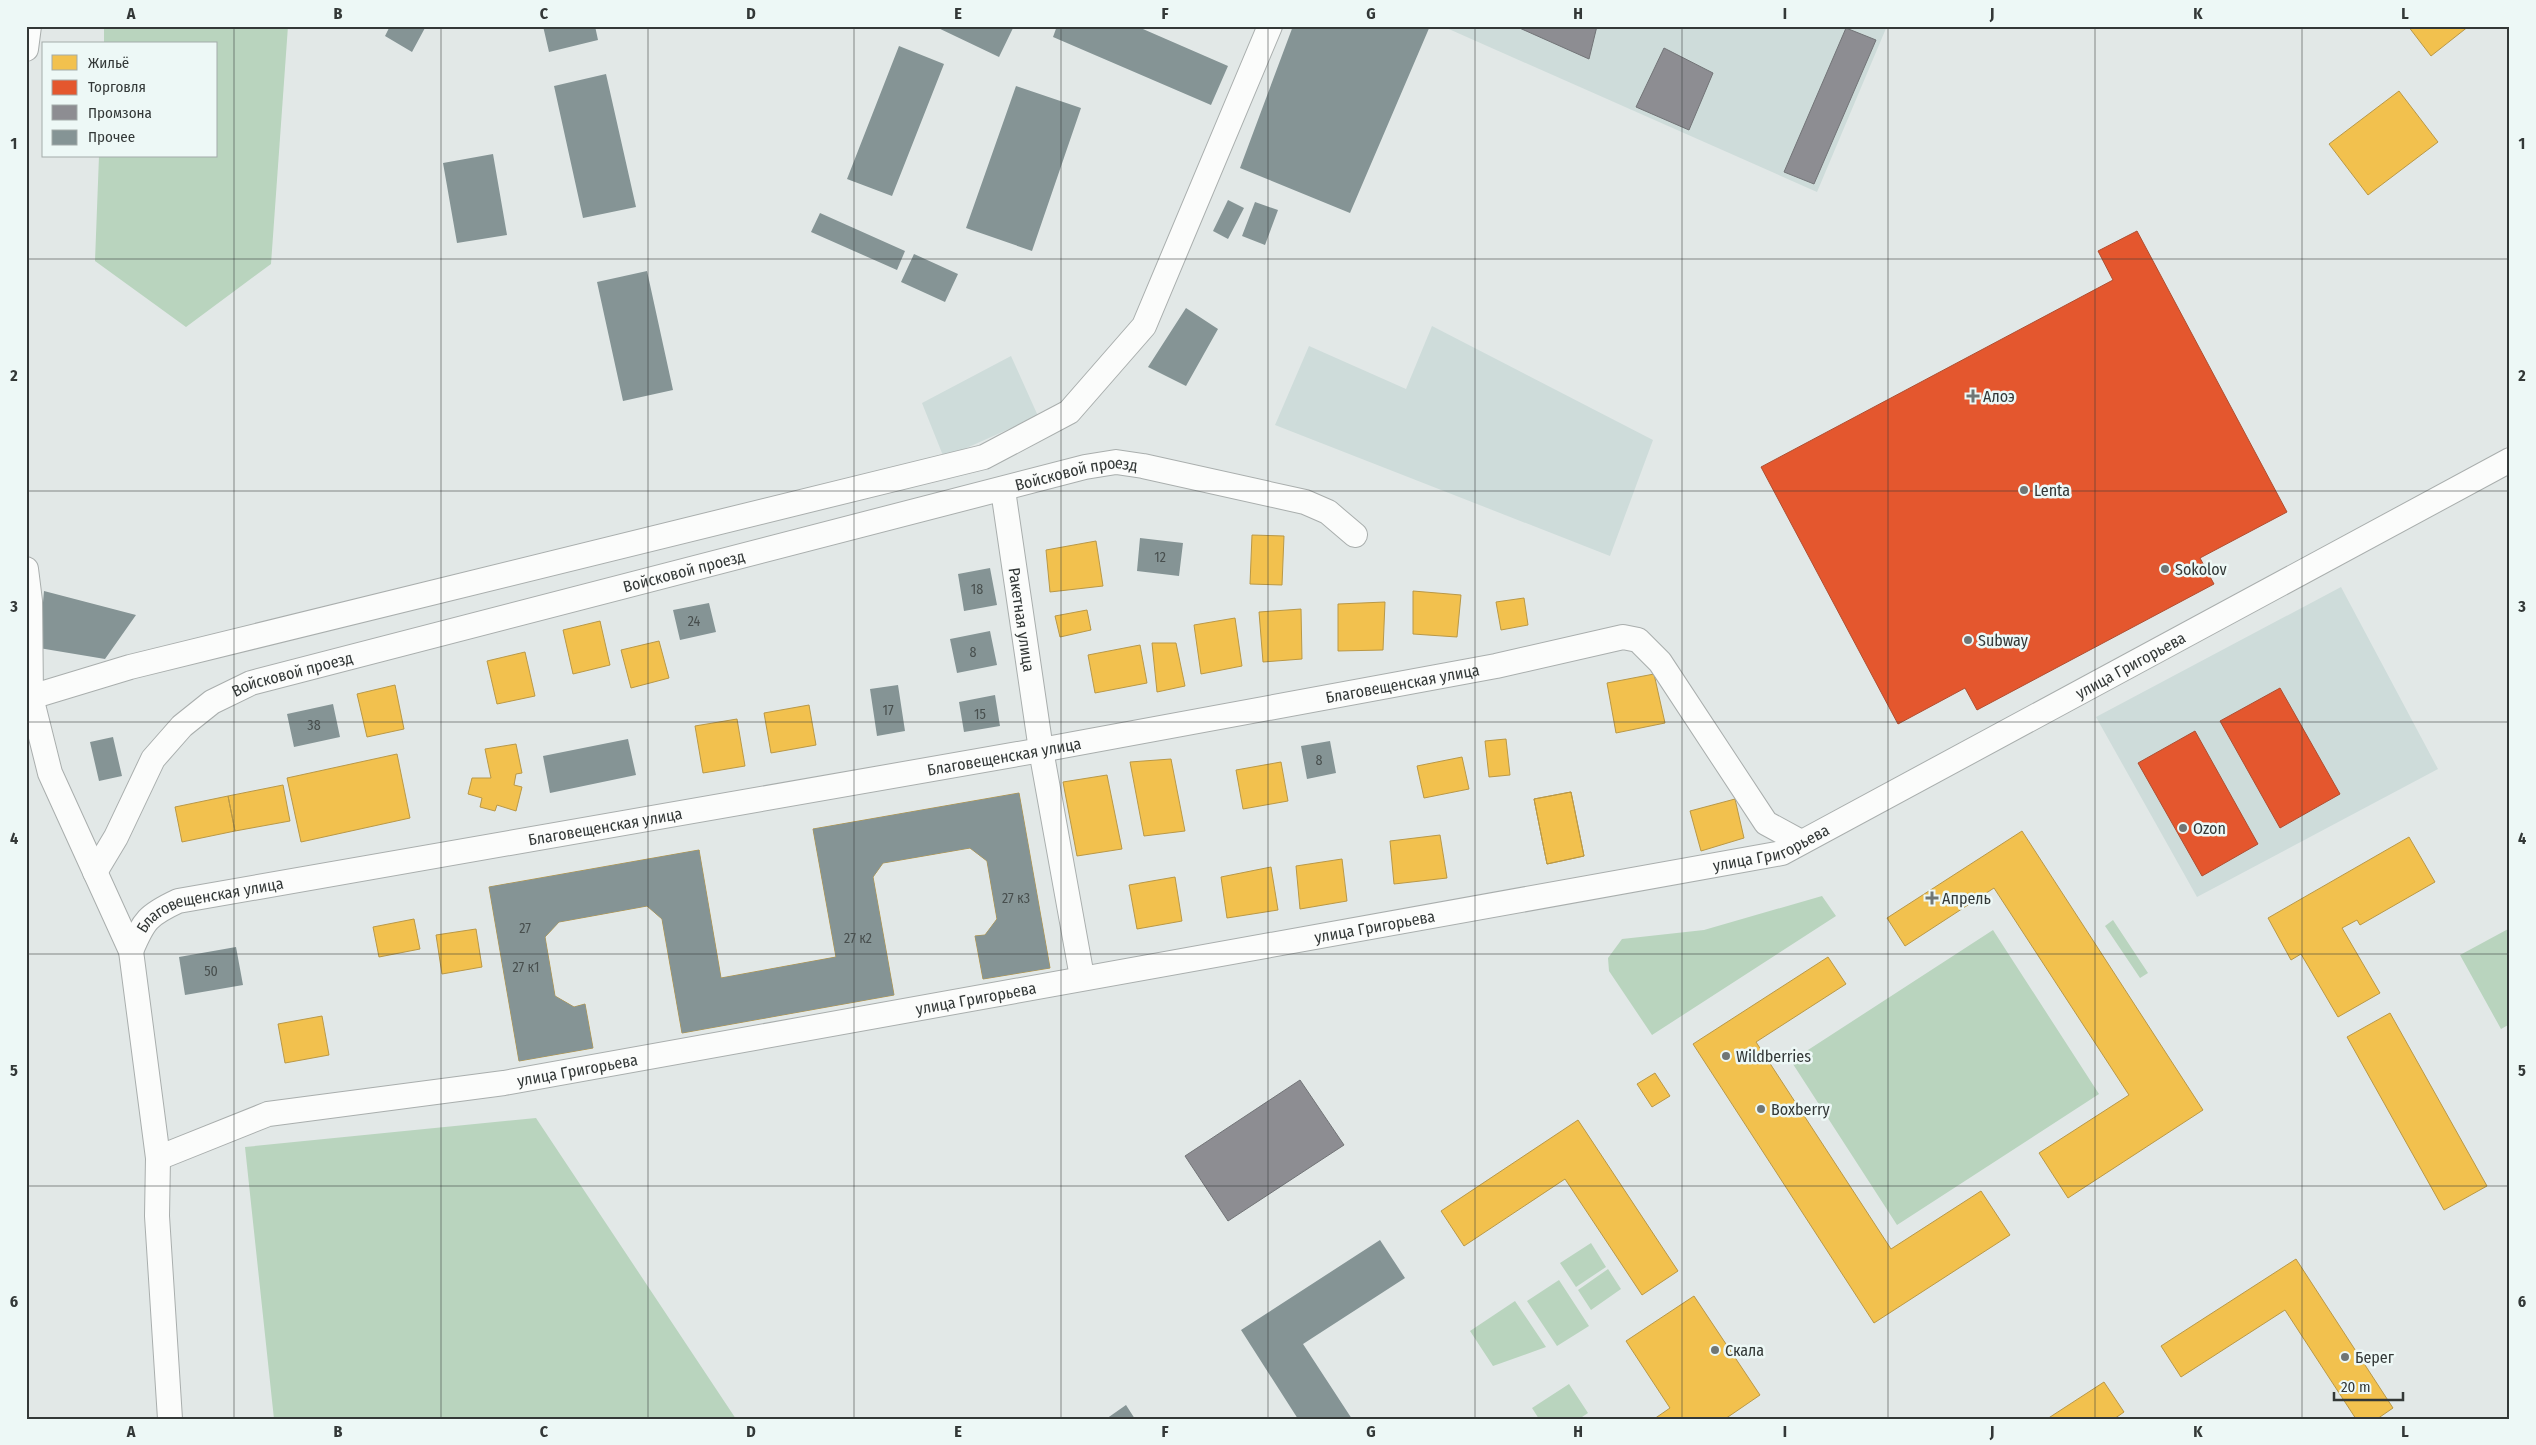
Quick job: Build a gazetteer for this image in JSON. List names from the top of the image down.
{
  "streets": {
    "street": [
      "Войсковой проезд",
      "Ракетная улица",
      "улица Григорьева",
      "Благовещенская улица"
    ]
  },
  "crossings": [
    ["Войсковой проезд", "Ракетная улица"],
    ["Ракетная улица", "улица Григорьева"],
    ["Ракетная улица", "Благовещенская улица"],
    ["улица Григорьева", "Благовещенская улица"]
  ],
  "places": {
    "health": ["Алоэ", "Апрель"],
    "other": [
      "Lenta",
      "Sokolov",
      "Subway",
      "Ozon",
      "Wildberries",
      "Boxberry",
      "Скала",
      "Берег"
    ]
  },
  "house_numbers": [
    "12",
    "18",
    "24",
    "8",
    "17",
    "15",
    "38",
    "8",
    "27 к3",
    "27",
    "27 к2",
    "27 к1",
    "50"
  ],
  "legend": [
    "Жильё",
    "Торговля",
    "Промзона",
    "Прочее"
  ],
  "scale_bar": "20 m",
  "grid": {
    "columns": [
      "A",
      "B",
      "C",
      "D",
      "E",
      "F",
      "G",
      "H",
      "I",
      "J",
      "K",
      "L"
    ],
    "rows": [
      "1",
      "2",
      "3",
      "4",
      "5",
      "6"
    ]
  }
}
